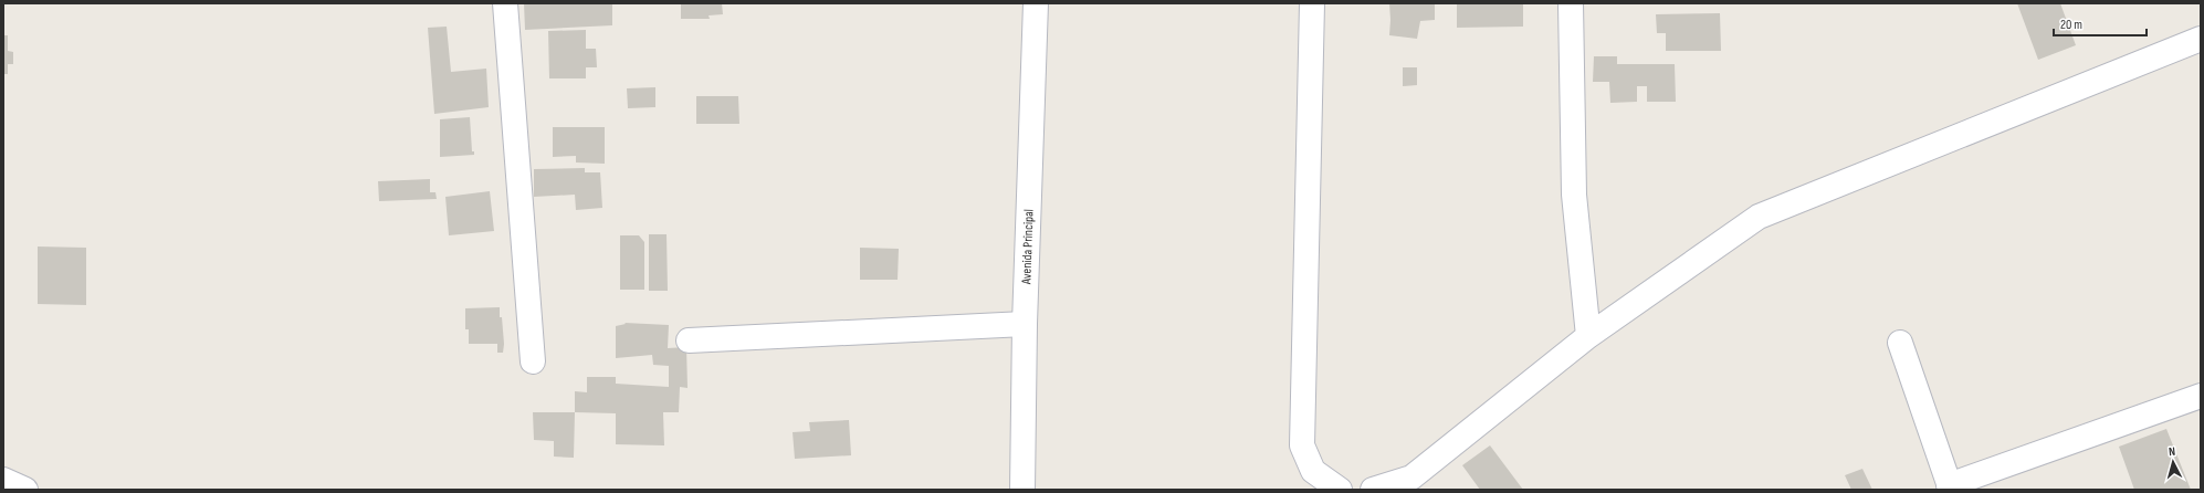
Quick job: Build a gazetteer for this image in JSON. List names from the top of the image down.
{
  "streets": {
    "street": ["Avenida Principal"]
  },
  "scale_bar": "20 m",
  "north": "top"
}
